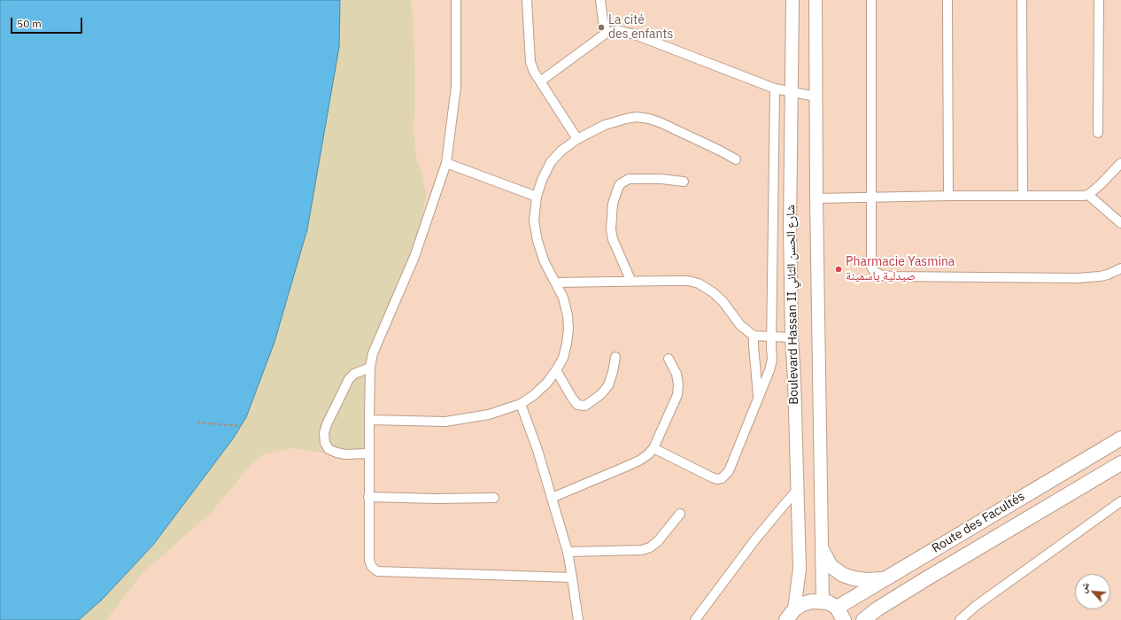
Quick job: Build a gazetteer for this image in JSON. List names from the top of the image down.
{
  "streets": {
    "main road": ["Boulevard Hassan II شارع الحسن الثاني", "Route des Facultés"]
  },
  "places": ["La cité des enfants", "Pharmacie Yasmina صيدلية ياسمينة"],
  "scale_bar": "50 m",
  "north": "top left"
}
